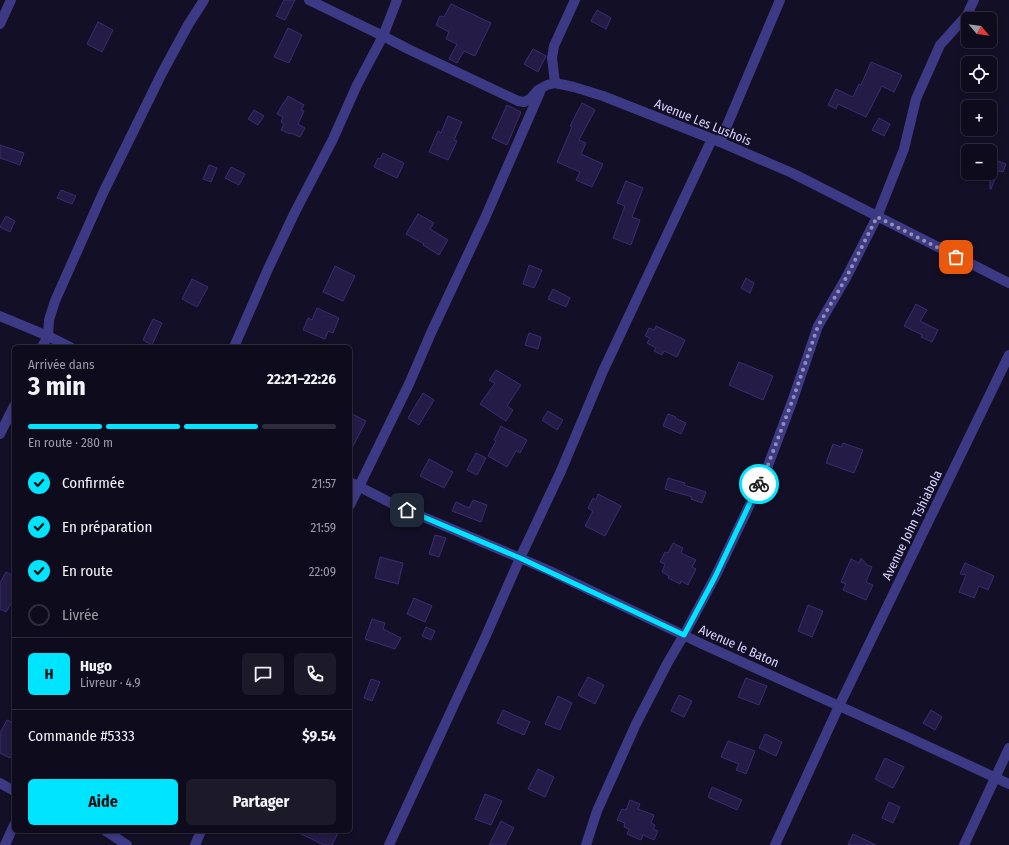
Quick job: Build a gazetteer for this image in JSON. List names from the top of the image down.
{
  "streets": {
    "street": ["Avenue Les Lushois", "Avenue John Tshiabola", "Avenue le Baton"]
  },
  "crossings": [
    ["Avenue John Tshiabola", "Avenue le Baton"]
  ],
  "north": "bottom right",
  "page": {
    "map_buttons": ["+", "−"],
    "heading": ["3 min", "Arrivée dans", "22:21–22:26"],
    "panel": [
      "Hugo",
      "Livreur · 4.9",
      "Commande #5333",
      "$9.54"
    ],
    "bar": "En route · 280 m",
    "list": [
      ["Confirmée", "21:57"],
      ["En préparation", "21:59"],
      ["En route", "22:09"],
      "Livrée"
    ],
    "round": "H",
    "buttons": ["Aide", "Partager"]
  }
}
